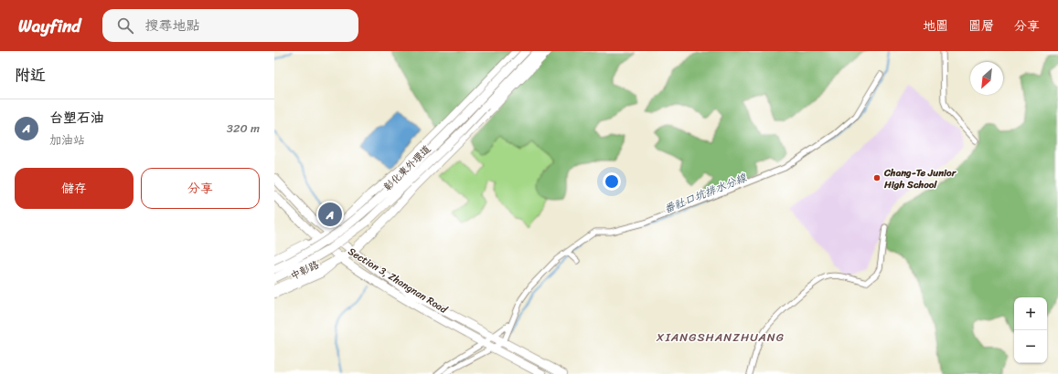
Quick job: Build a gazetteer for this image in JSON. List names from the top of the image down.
{
  "streets": {
    "main road": ["彰化東外環道", "Section 3, Zhangnan Road"],
    "street": ["中彰路"]
  },
  "crossings": [
    ["中彰路", "Section 3, Zhangnan Road"]
  ],
  "districts": ["XIANGSHANZHUANG"],
  "water": ["番社口坑排水分線"],
  "places": ["Chang-Te Junior High School"],
  "north": "bottom left",
  "page": {
    "header": "Wayfind",
    "search": "搜尋地點",
    "nav": ["地圖", "圖層", "分享"],
    "heading": "附近",
    "list": [
      {
        "mark": "A",
        "name": "台塑石油",
        "note": "加油站",
        "value": "320 m"
      }
    ],
    "buttons": ["儲存", "分享"],
    "pins": "A",
    "map_buttons": ["+", "−"]
  }
}
